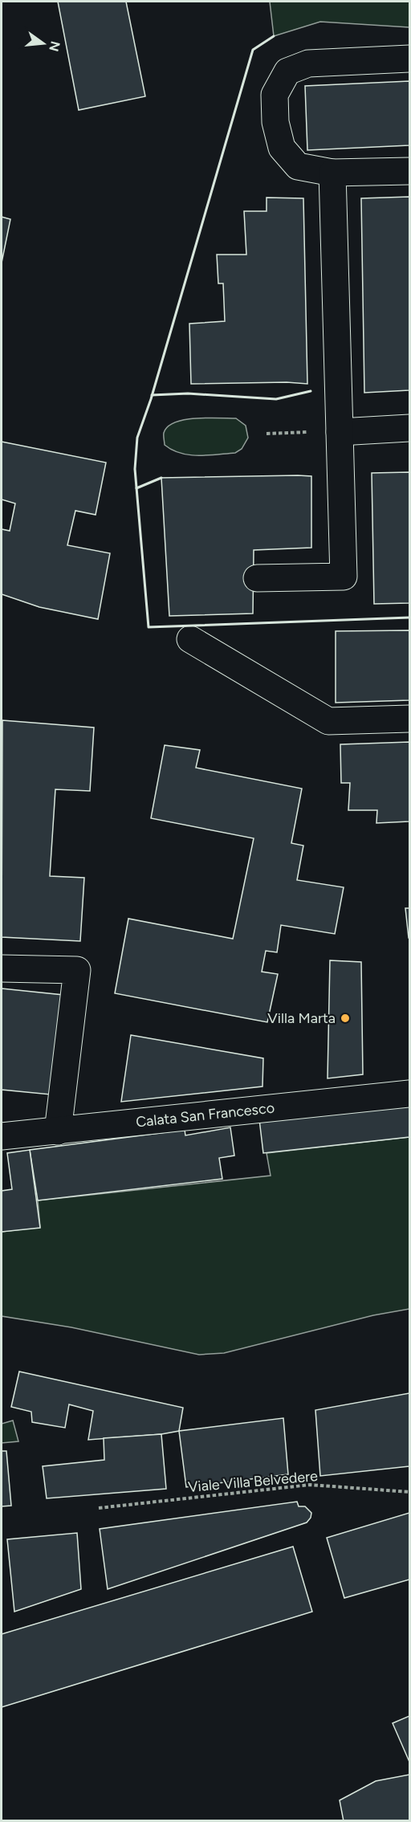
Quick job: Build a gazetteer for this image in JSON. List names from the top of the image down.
{
  "streets": {
    "street": ["Calata San Francesco"],
    "path": ["Viale Villa Belvedere"]
  },
  "places": ["Villa Marta"],
  "north": "right"
}
